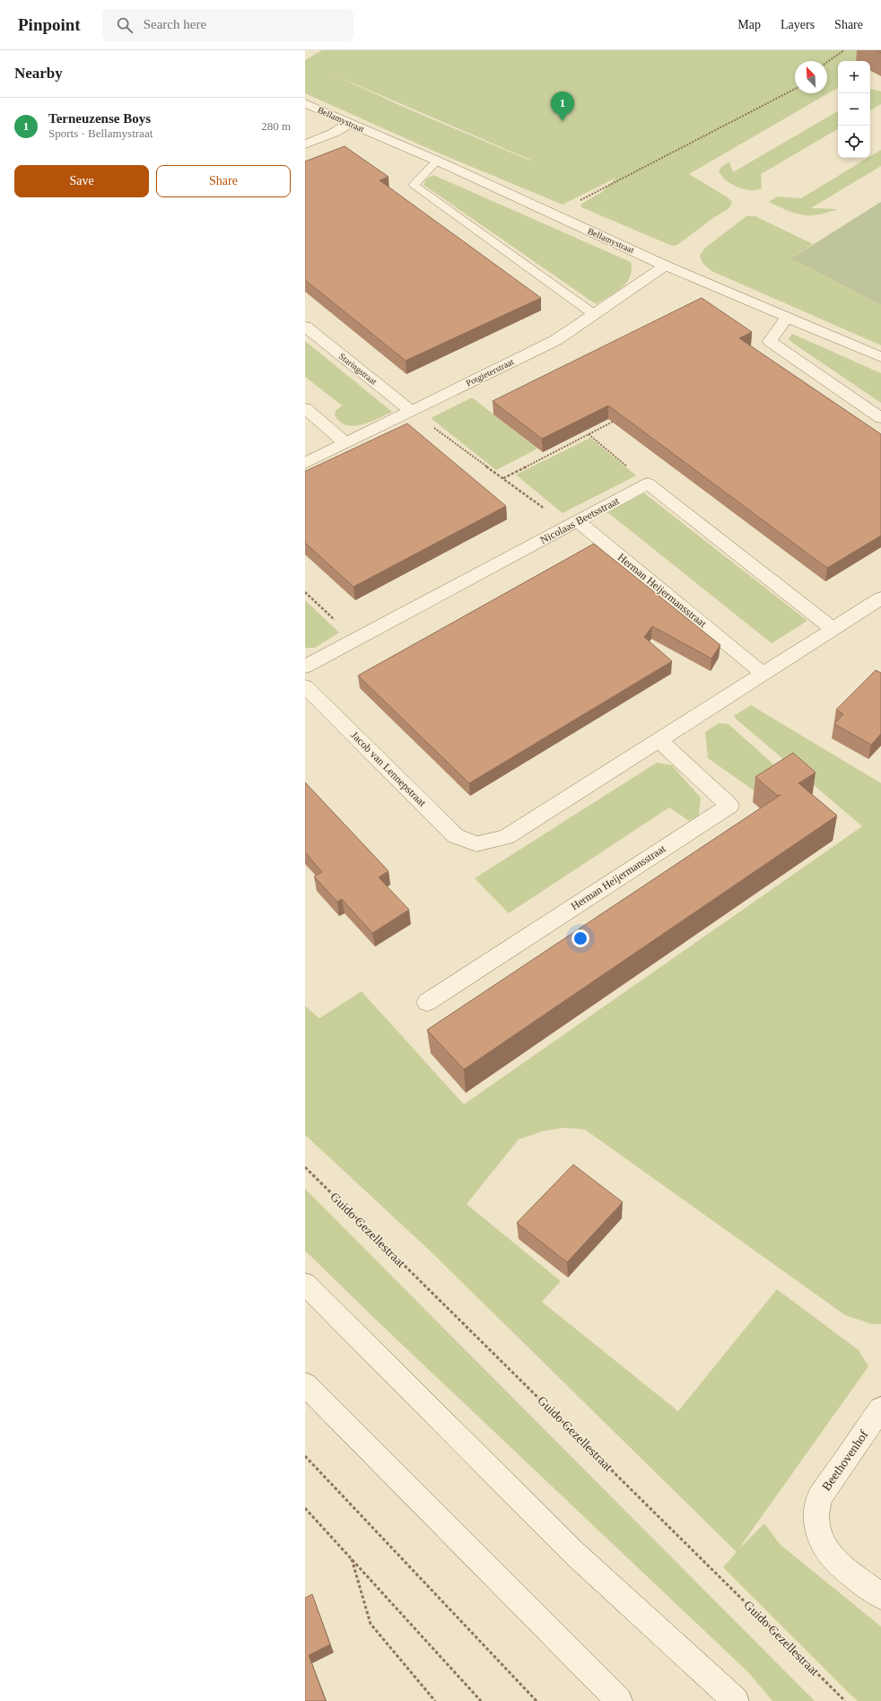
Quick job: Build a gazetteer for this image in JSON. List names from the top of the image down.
{
  "streets": {
    "street": [
      "Bellamystraat",
      "Staringstraat",
      "Potgieterstraat",
      "Nicolaas Beetsstraat",
      "Herman Heijermansstraat",
      "Jacob van Lennepstraat",
      "Beethovenhof"
    ],
    "path": ["Guido Gezellestraat"]
  },
  "crossings": [
    ["Bellamystraat", "Potgieterstraat"],
    ["Staringstraat", "Potgieterstraat"],
    ["Nicolaas Beetsstraat", "Herman Heijermansstraat"],
    ["Herman Heijermansstraat", "Jacob van Lennepstraat"]
  ],
  "north": "top left",
  "page": {
    "header": "Pinpoint",
    "search": "Search here",
    "nav": ["Map", "Layers", "Share"],
    "heading": "Nearby",
    "map_buttons": ["+", "−"],
    "pins": "1",
    "list": [
      {
        "mark": "1",
        "name": "Terneuzense Boys",
        "note": "Sports · Bellamystraat",
        "value": "280 m"
      }
    ],
    "buttons": ["Save", "Share"]
  }
}
